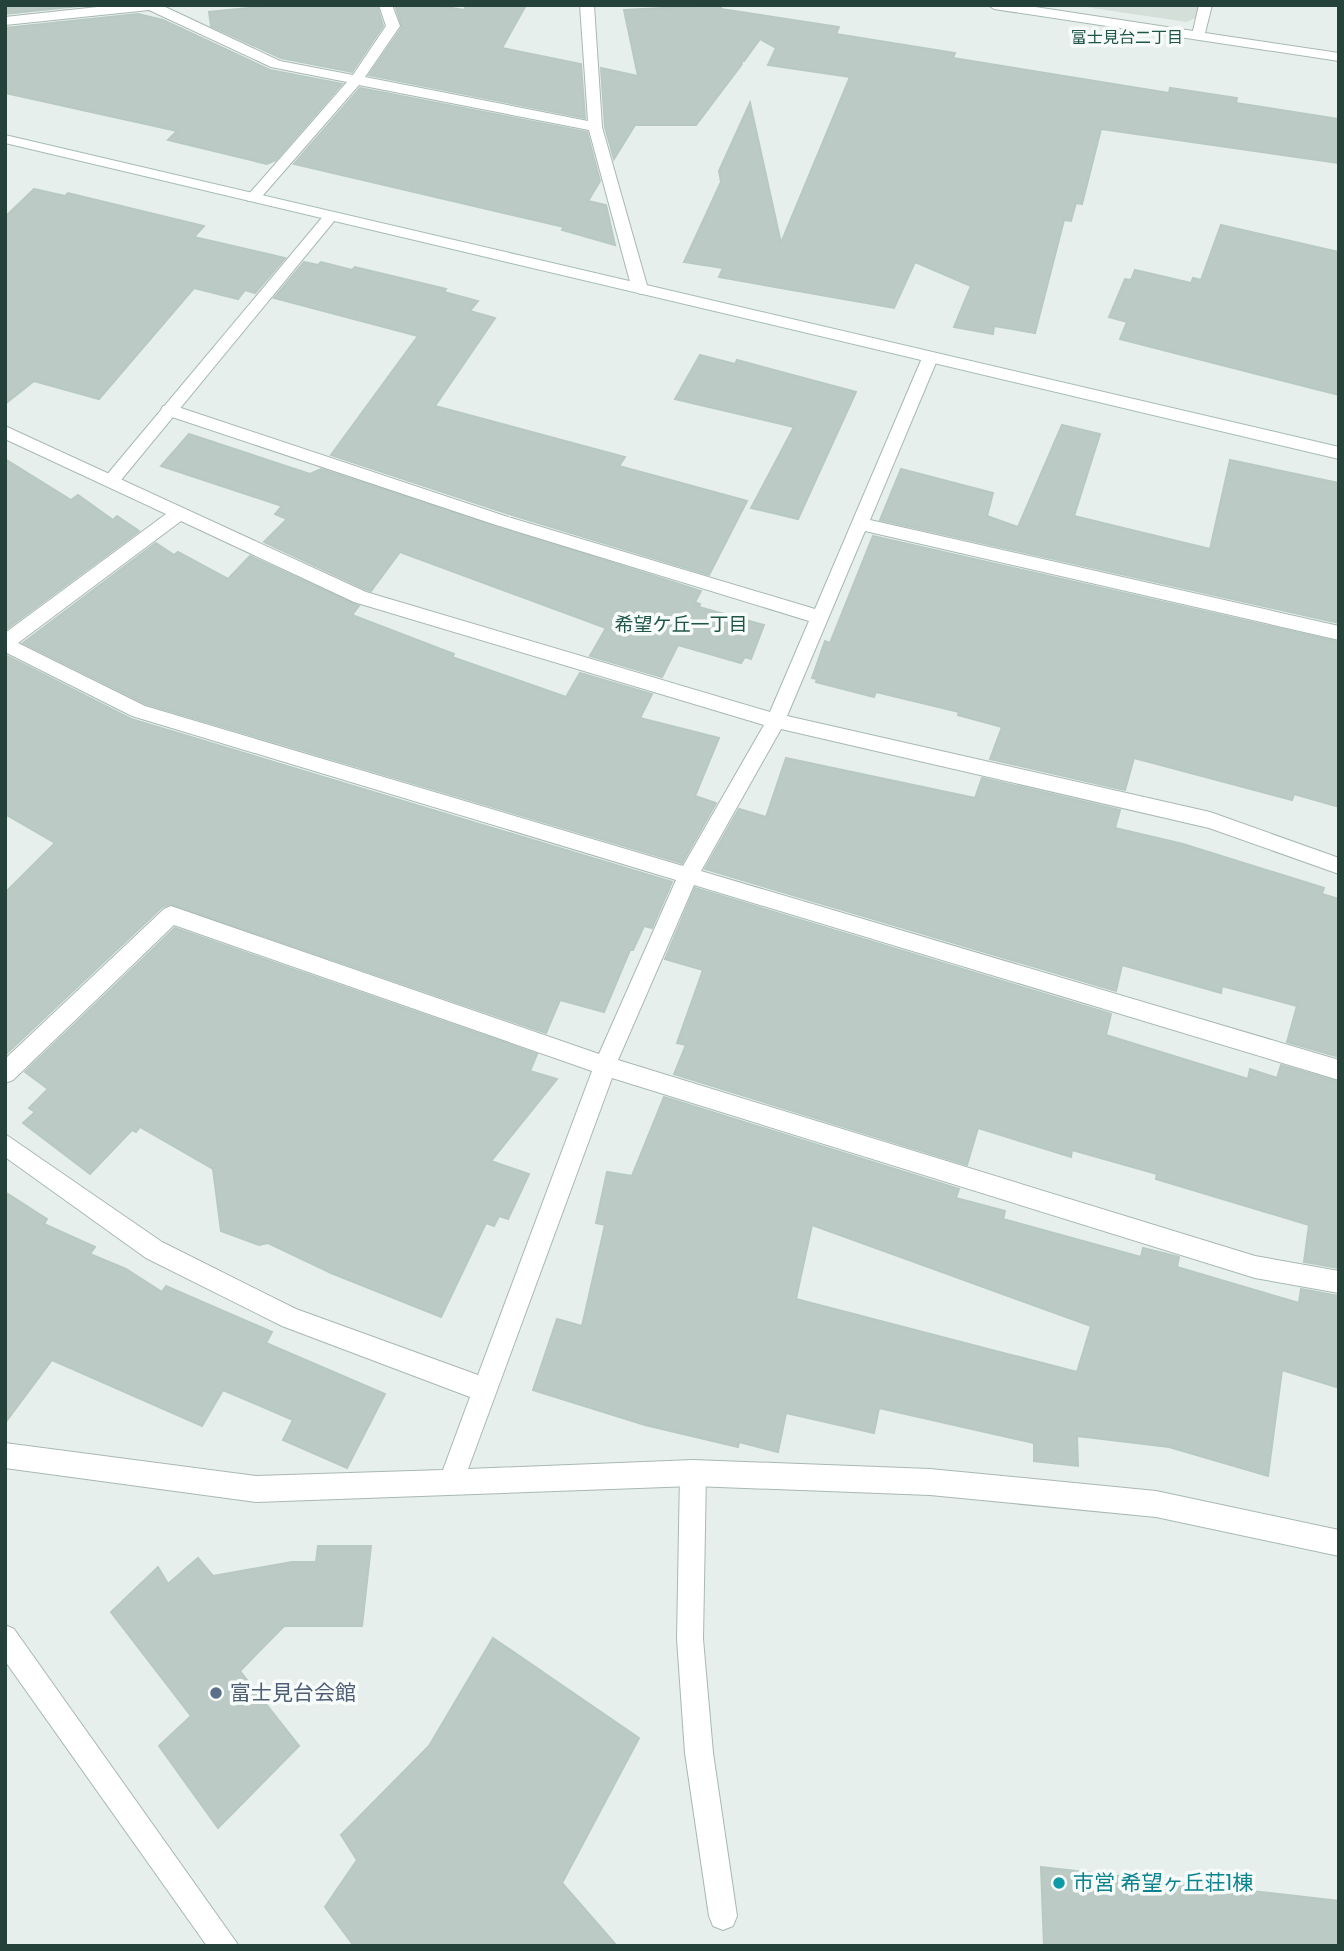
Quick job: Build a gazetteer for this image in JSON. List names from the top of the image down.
{
  "districts": ["富士見台二丁目", "希望ケ丘一丁目"],
  "places": ["富士見台会館", "市営 希望ヶ丘荘1棟"]
}
